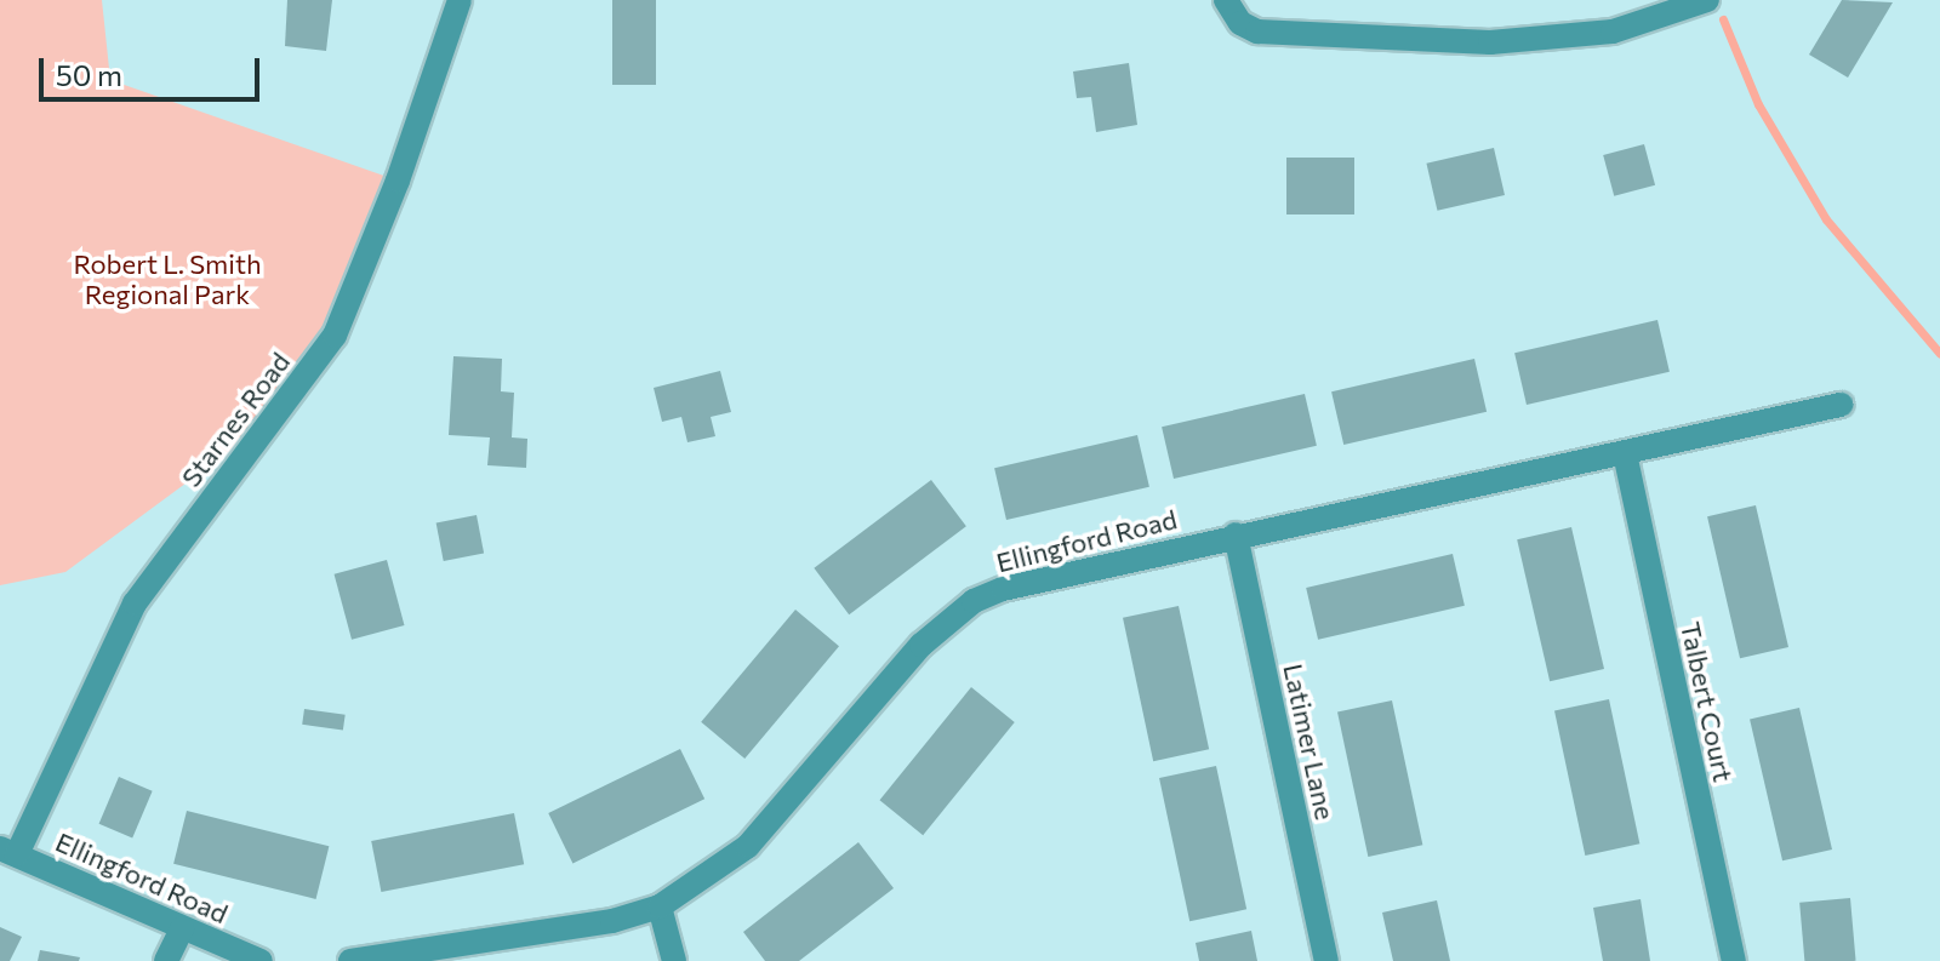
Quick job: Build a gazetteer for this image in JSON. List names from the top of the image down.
{
  "streets": {
    "street": [
      "Starnes Road",
      "Ellingford Road",
      "Talbert Court",
      "Latimer Lane"
    ]
  },
  "crossings": [
    ["Starnes Road", "Ellingford Road"],
    ["Ellingford Road", "Talbert Court"],
    ["Ellingford Road", "Latimer Lane"]
  ],
  "parks": ["Robert L. Smith Regional Park"],
  "scale_bar": "50 m"
}
